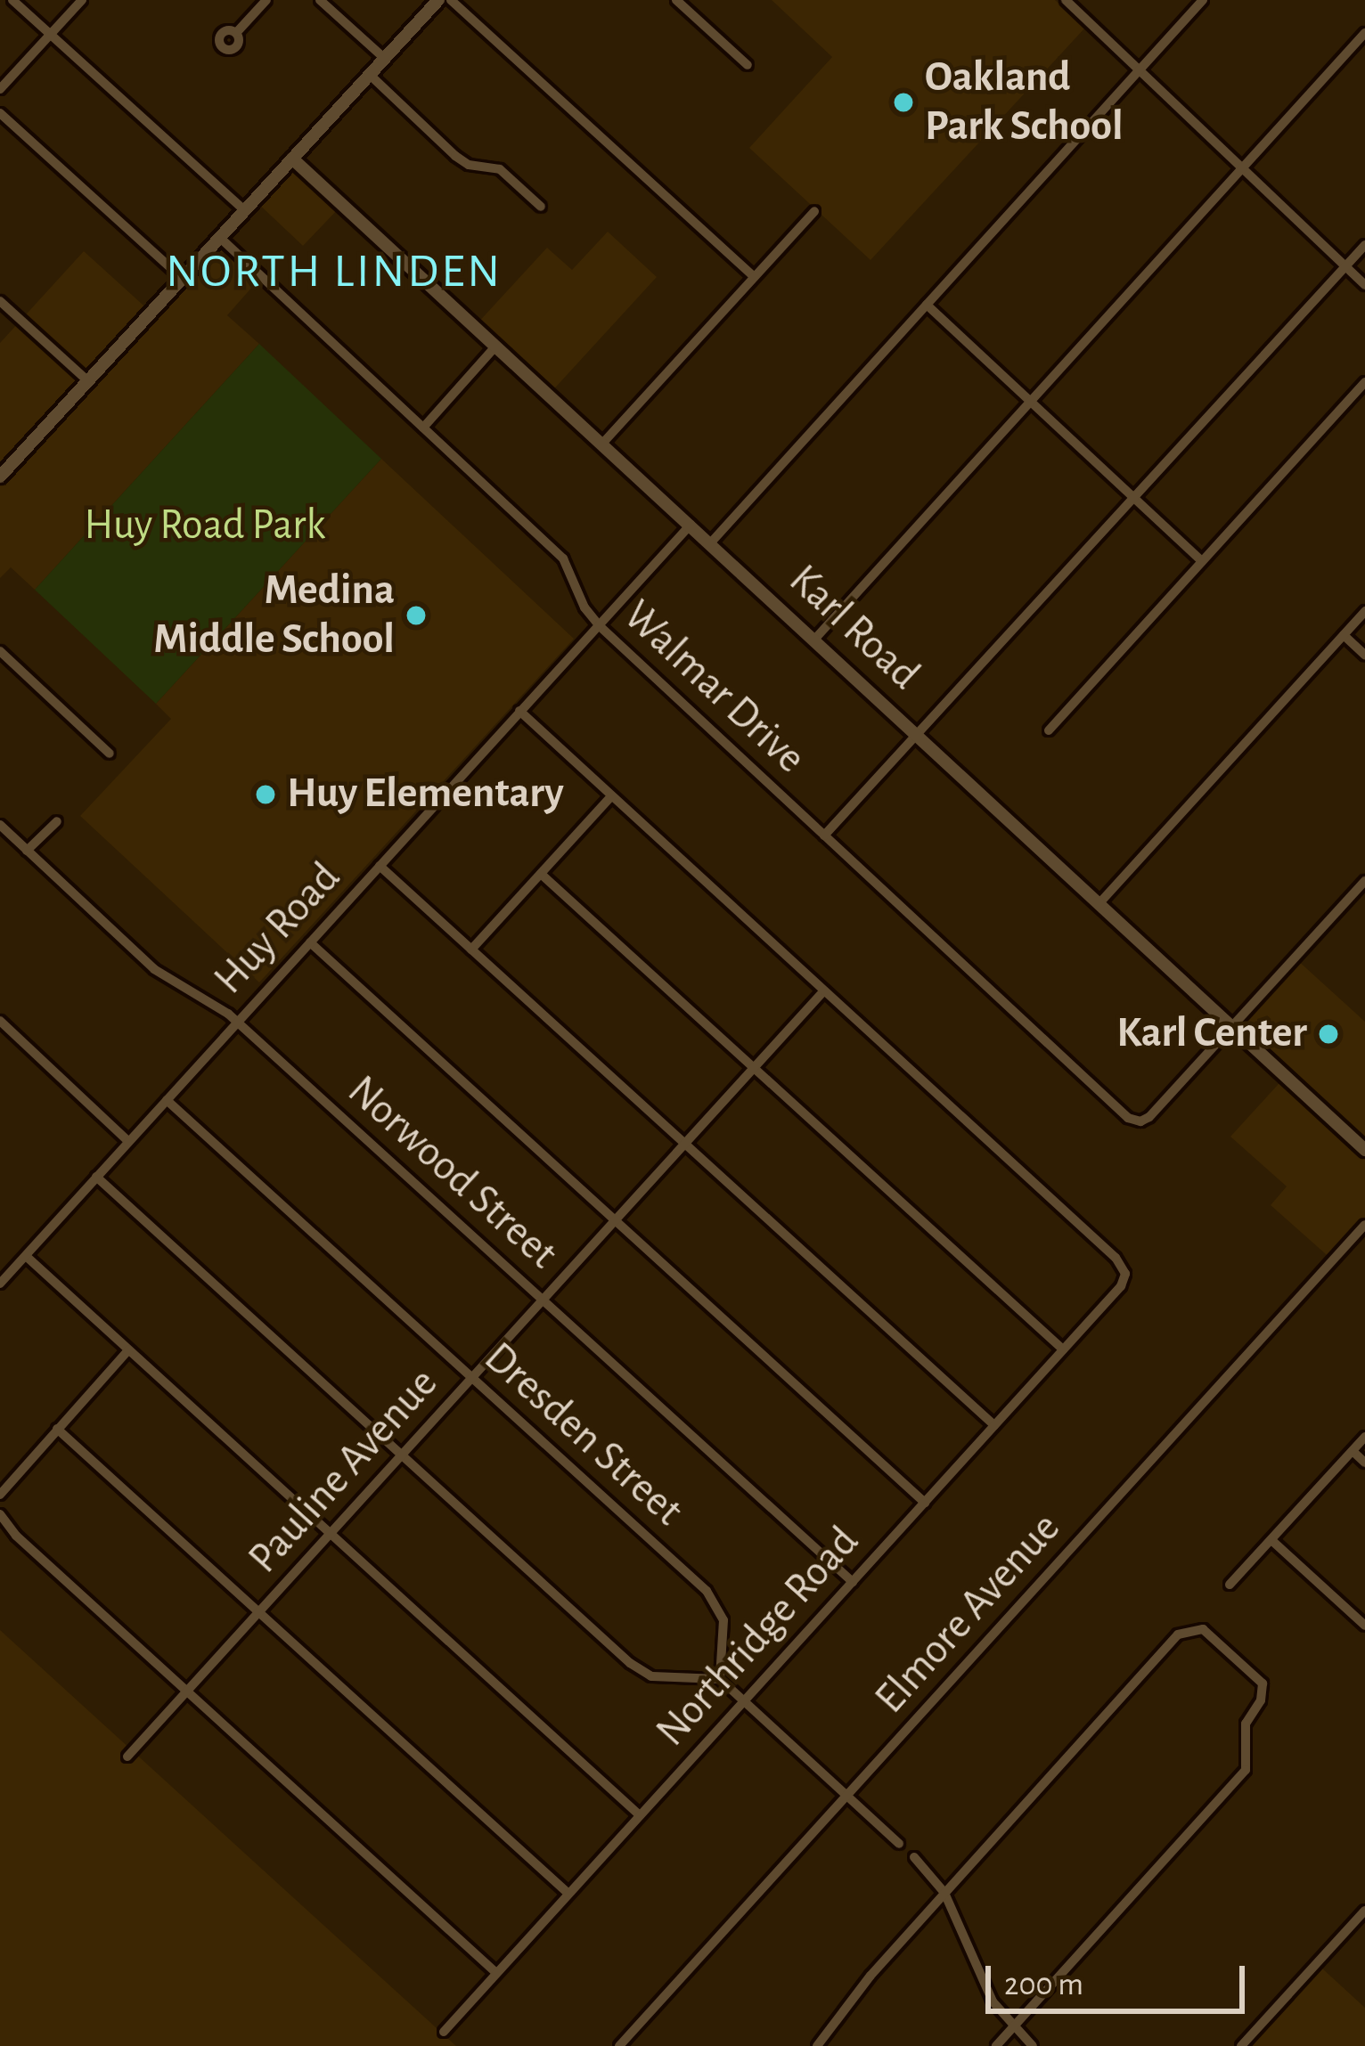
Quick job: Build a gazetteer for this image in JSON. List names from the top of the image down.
{
  "streets": {
    "main road": ["Karl Road"],
    "street": [
      "Walmar Drive",
      "Huy Road",
      "Norwood Street",
      "Dresden Street",
      "Pauline Avenue",
      "Elmore Avenue",
      "Northridge Road"
    ]
  },
  "crossings": [
    ["Karl Road", "Walmar Drive"],
    ["Karl Road", "Huy Road"],
    ["Walmar Drive", "Huy Road"],
    ["Huy Road", "Norwood Street"],
    ["Huy Road", "Dresden Street"],
    ["Norwood Street", "Pauline Avenue"],
    ["Norwood Street", "Northridge Road"],
    ["Dresden Street", "Pauline Avenue"],
    ["Pauline Avenue", "Northridge Road"]
  ],
  "districts": ["NORTH LINDEN"],
  "parks": ["Huy Road Park"],
  "places": [
    "Oakland Park School",
    "Medina Middle School",
    "Huy Elementary",
    "Karl Center"
  ],
  "scale_bar": "200 m"
}
